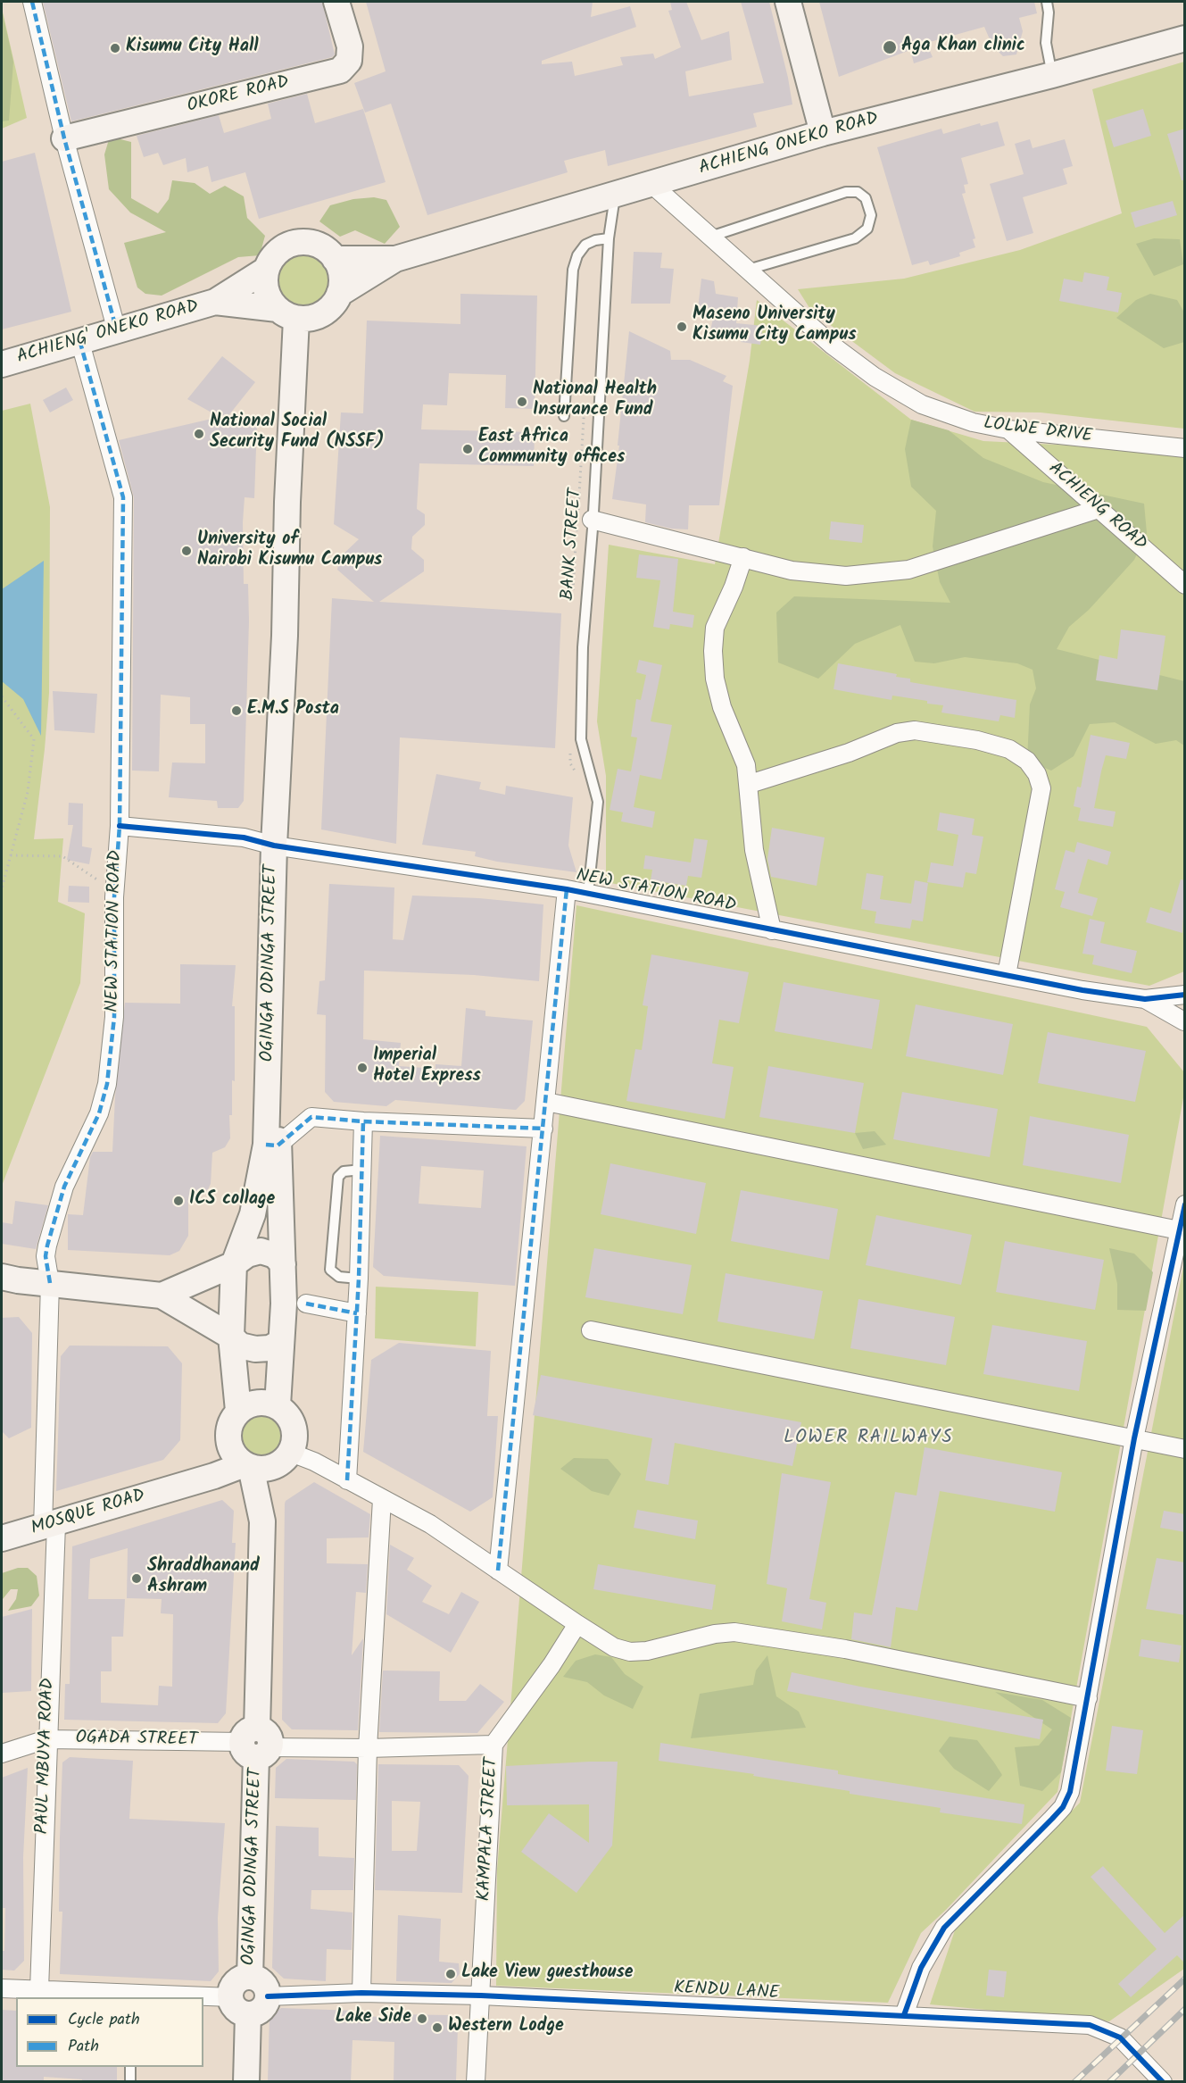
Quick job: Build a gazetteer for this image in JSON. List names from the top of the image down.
{
  "streets": {
    "main road": [
      "OKORE ROAD",
      "ACHIENG ONEKO ROAD",
      "ACHIENG' ONEKO ROAD",
      "OGINGA ODINGA STREET",
      "MOSQUE ROAD"
    ],
    "street": [
      "LOLWE DRIVE",
      "ACHIENG ROAD",
      "NEW STATION ROAD",
      "OGADA STREET",
      "PAUL MBUYA ROAD",
      "KAMPALA STREET",
      "KENDU LANE"
    ],
    "lane": ["BANK STREET"]
  },
  "crossings": [
    ["ACHIENG ONEKO ROAD", "ACHIENG' ONEKO ROAD"],
    ["ACHIENG ONEKO ROAD", "LOLWE DRIVE"],
    ["ACHIENG ONEKO ROAD", "BANK STREET"],
    ["ACHIENG ONEKO ROAD", "OGINGA ODINGA STREET"],
    ["ACHIENG' ONEKO ROAD", "OGINGA ODINGA STREET"],
    ["LOLWE DRIVE", "ACHIENG ROAD"],
    ["BANK STREET", "NEW STATION ROAD"],
    ["NEW STATION ROAD", "OGINGA ODINGA STREET"],
    ["NEW STATION ROAD", "PAUL MBUYA ROAD"],
    ["OGINGA ODINGA STREET", "MOSQUE ROAD"],
    ["OGINGA ODINGA STREET", "OGADA STREET"],
    ["OGINGA ODINGA STREET", "KENDU LANE"],
    ["MOSQUE ROAD", "PAUL MBUYA ROAD"],
    ["OGADA STREET", "PAUL MBUYA ROAD"],
    ["OGADA STREET", "KAMPALA STREET"],
    ["KAMPALA STREET", "KENDU LANE"]
  ],
  "districts": ["LOWER RAILWAYS"],
  "places": [
    "Aga Khan clinic",
    "Kisumu City Hall",
    "Maseno University Kisumu City Campus",
    "National Health Insurance Fund",
    "National Social Security Fund (NSSF)",
    "East Africa Community offices",
    "University of Nairobi Kisumu Campus",
    "E.M.S Posta",
    "Imperial Hotel Express",
    "ICS collage",
    "Shraddhanand Ashram",
    "Lake View guesthouse",
    "Lake Side",
    "Western Lodge"
  ],
  "legend": ["Cycle path", "Path"]
}
